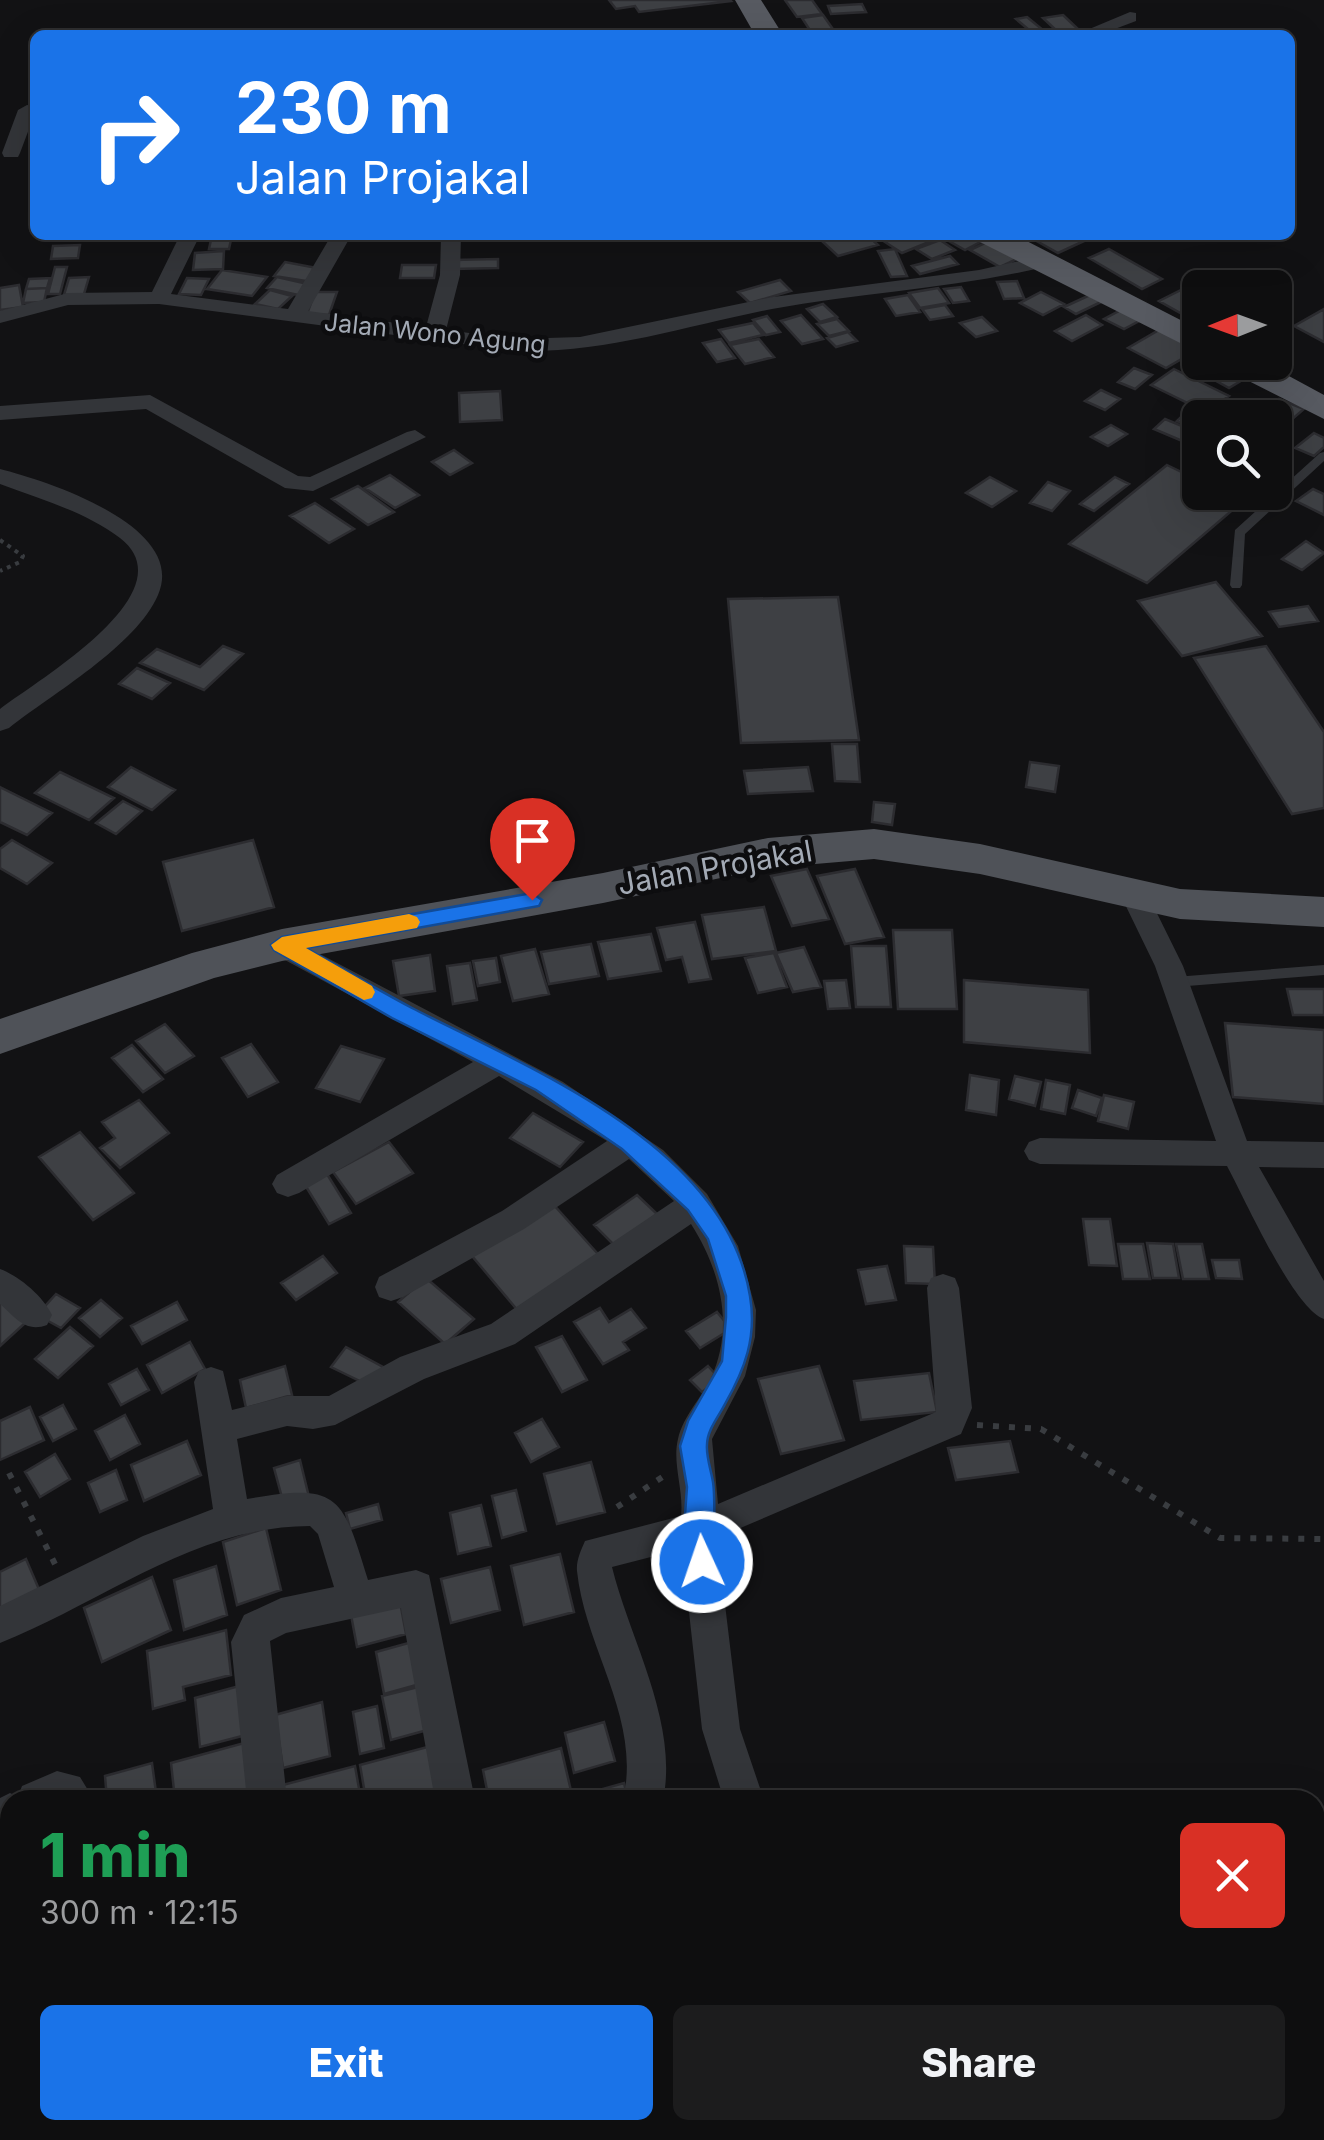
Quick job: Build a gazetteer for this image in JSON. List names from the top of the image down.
{
  "streets": {
    "main road": ["Jalan Projakal"],
    "street": ["Jalan Wono Agung"]
  },
  "north": "left",
  "page": {
    "turn": ["230 m", "Jalan Projakal"],
    "heading": ["1 min", "300 m · 12:15"],
    "buttons": ["Exit", "Share"]
  }
}
